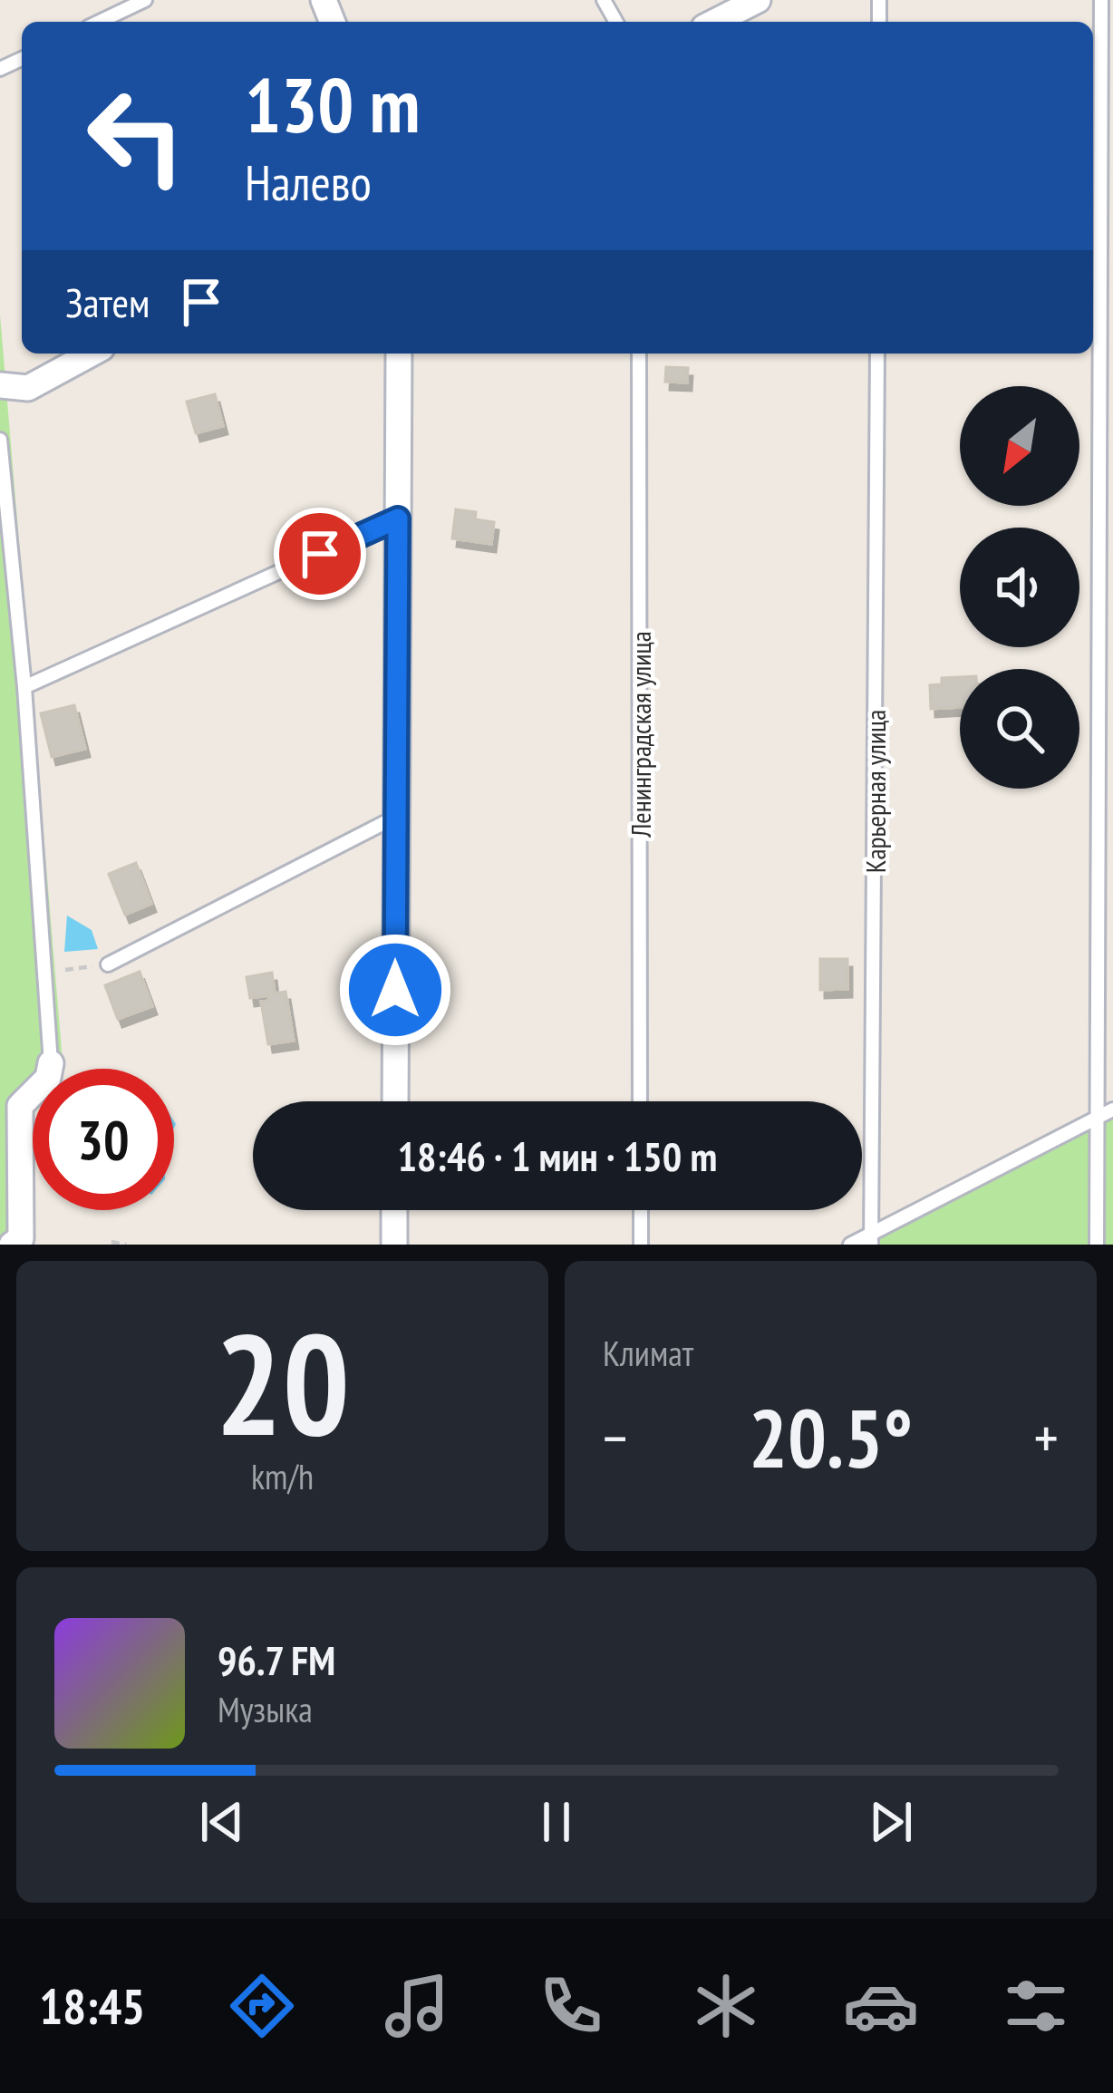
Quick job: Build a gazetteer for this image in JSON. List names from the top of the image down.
{
  "streets": {
    "lane": ["Ленинградская улица", "Карьерная улица"]
  },
  "north": "bottom left",
  "page": {
    "turn": ["130 m", "Налево"],
    "then": "Затем",
    "limit": "30",
    "trip": "18:46 · 1 мин · 150 m",
    "tile": [
      ["20", "km/h"],
      "Климат"
    ],
    "heat": ["−", "20.5°", "+"],
    "song": ["96.7 FM", "Музыка"],
    "tabs": "18:45"
  }
}
